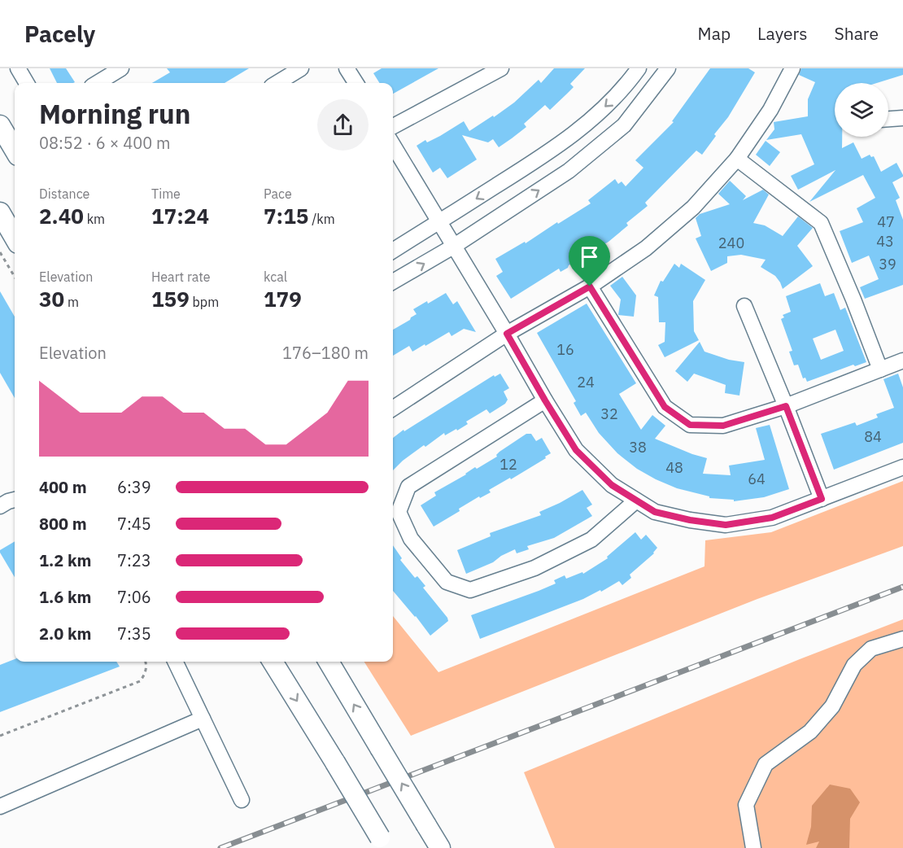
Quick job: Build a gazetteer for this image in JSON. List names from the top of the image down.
{
  "house_numbers": [
    "47",
    "43",
    "240",
    "39",
    "16",
    "24",
    "32",
    "84",
    "38",
    "12",
    "48",
    "64"
  ],
  "page": {
    "header": "Pacely",
    "nav": ["Map", "Layers", "Share"],
    "heading": ["Morning run", "08:52 · 6 × 400 m"],
    "stats": [
      ["Distance", "2.40 km"],
      ["Time", "17:24"],
      ["Pace", "7:15 /km"],
      ["Elevation", "30 m"],
      ["Heart rate", "159 bpm"],
      ["kcal", "179"]
    ],
    "chart": ["Elevation", "176–180 m"],
    "list": [
      {
        "name": "400 m",
        "note": "6:39"
      },
      {
        "name": "800 m",
        "note": "7:45"
      },
      {
        "name": "1.2 km",
        "note": "7:23"
      },
      {
        "name": "1.6 km",
        "note": "7:06"
      },
      {
        "name": "2.0 km",
        "note": "7:35"
      }
    ]
  }
}
